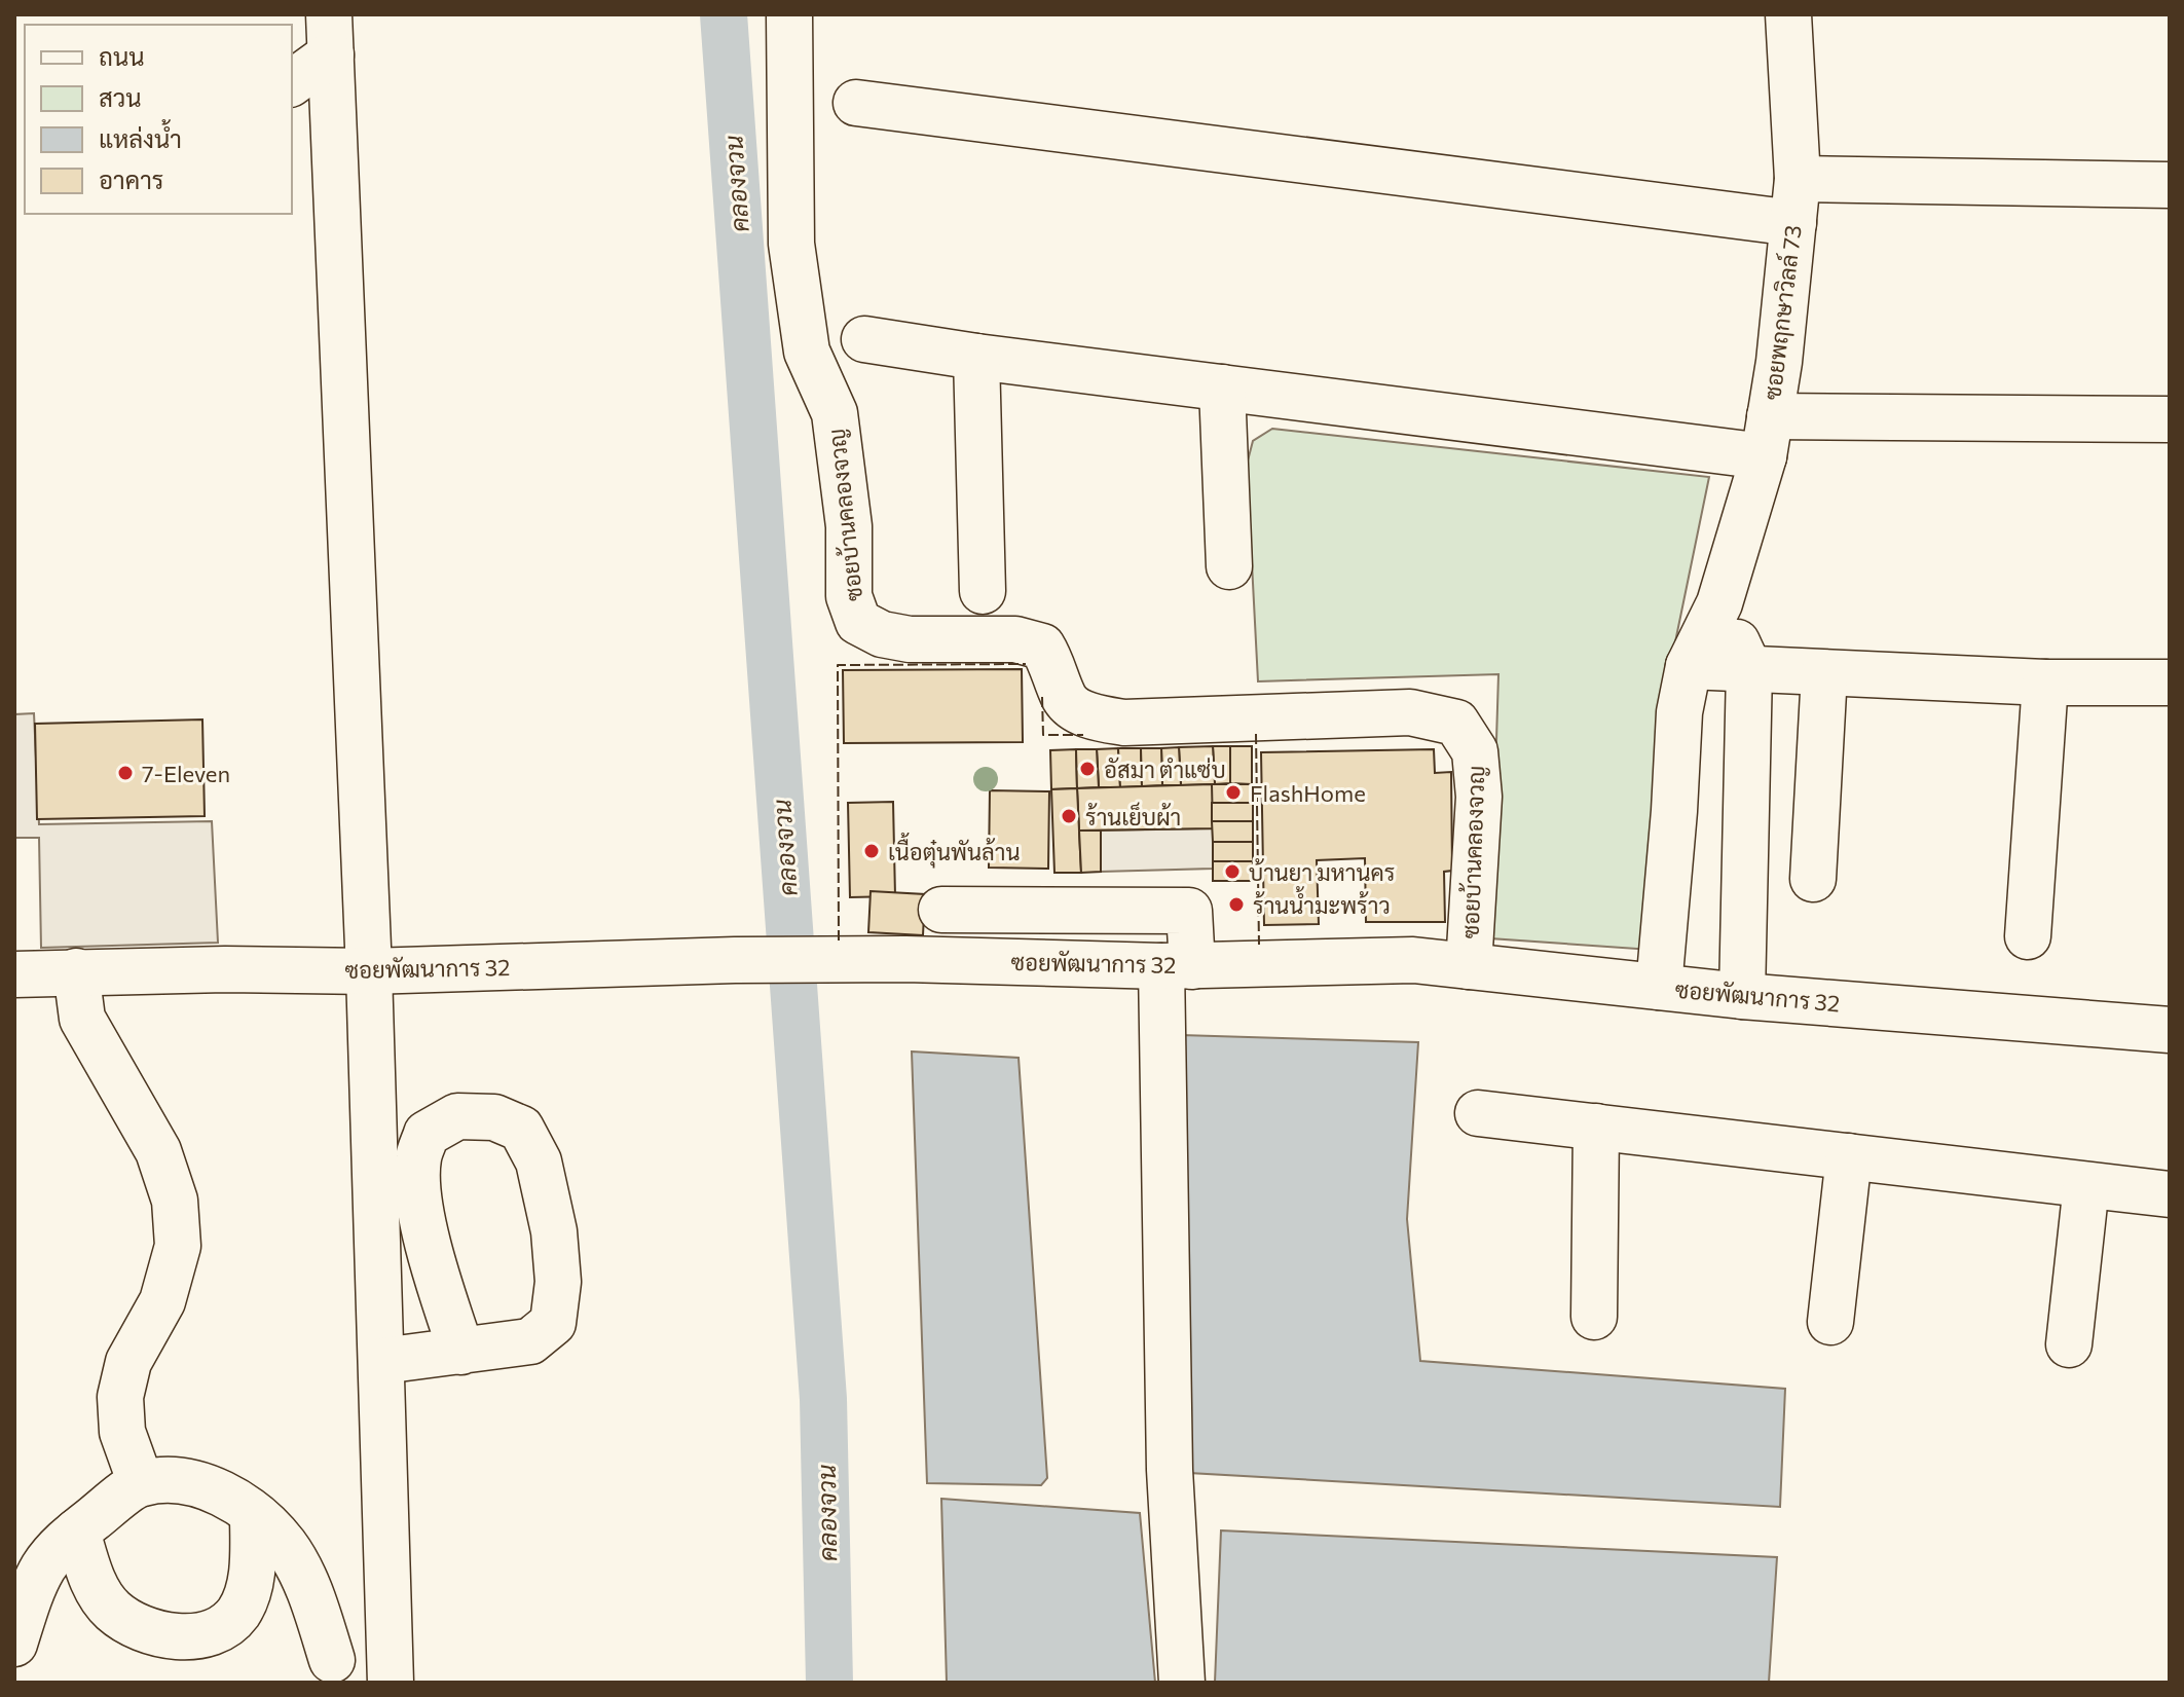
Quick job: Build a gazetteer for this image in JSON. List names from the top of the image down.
{
  "streets": {
    "street": ["ซอยพฤกษาวิลล์ 73", "ซอยบ้านคลองจวญ", "ซอยพัฒนาการ 32"]
  },
  "crossings": [
    ["ซอยพฤกษาวิลล์ 73", "ซอยพัฒนาการ 32"],
    ["ซอยบ้านคลองจวญ", "ซอยพัฒนาการ 32"]
  ],
  "water": ["คลองจวน"],
  "places": [
    "อัสมา ตำแซ่บ",
    "7-Eleven",
    "FlashHome",
    "ร้านเย็บผ้า",
    "เนื้อตุ๋นพันล้าน",
    "บ้านยา มหานคร",
    "ร้านน้ำมะพร้าว"
  ],
  "legend": [
    "ถนน",
    "สวน",
    "แหล่งน้ำ",
    "อาคาร"
  ]
}
